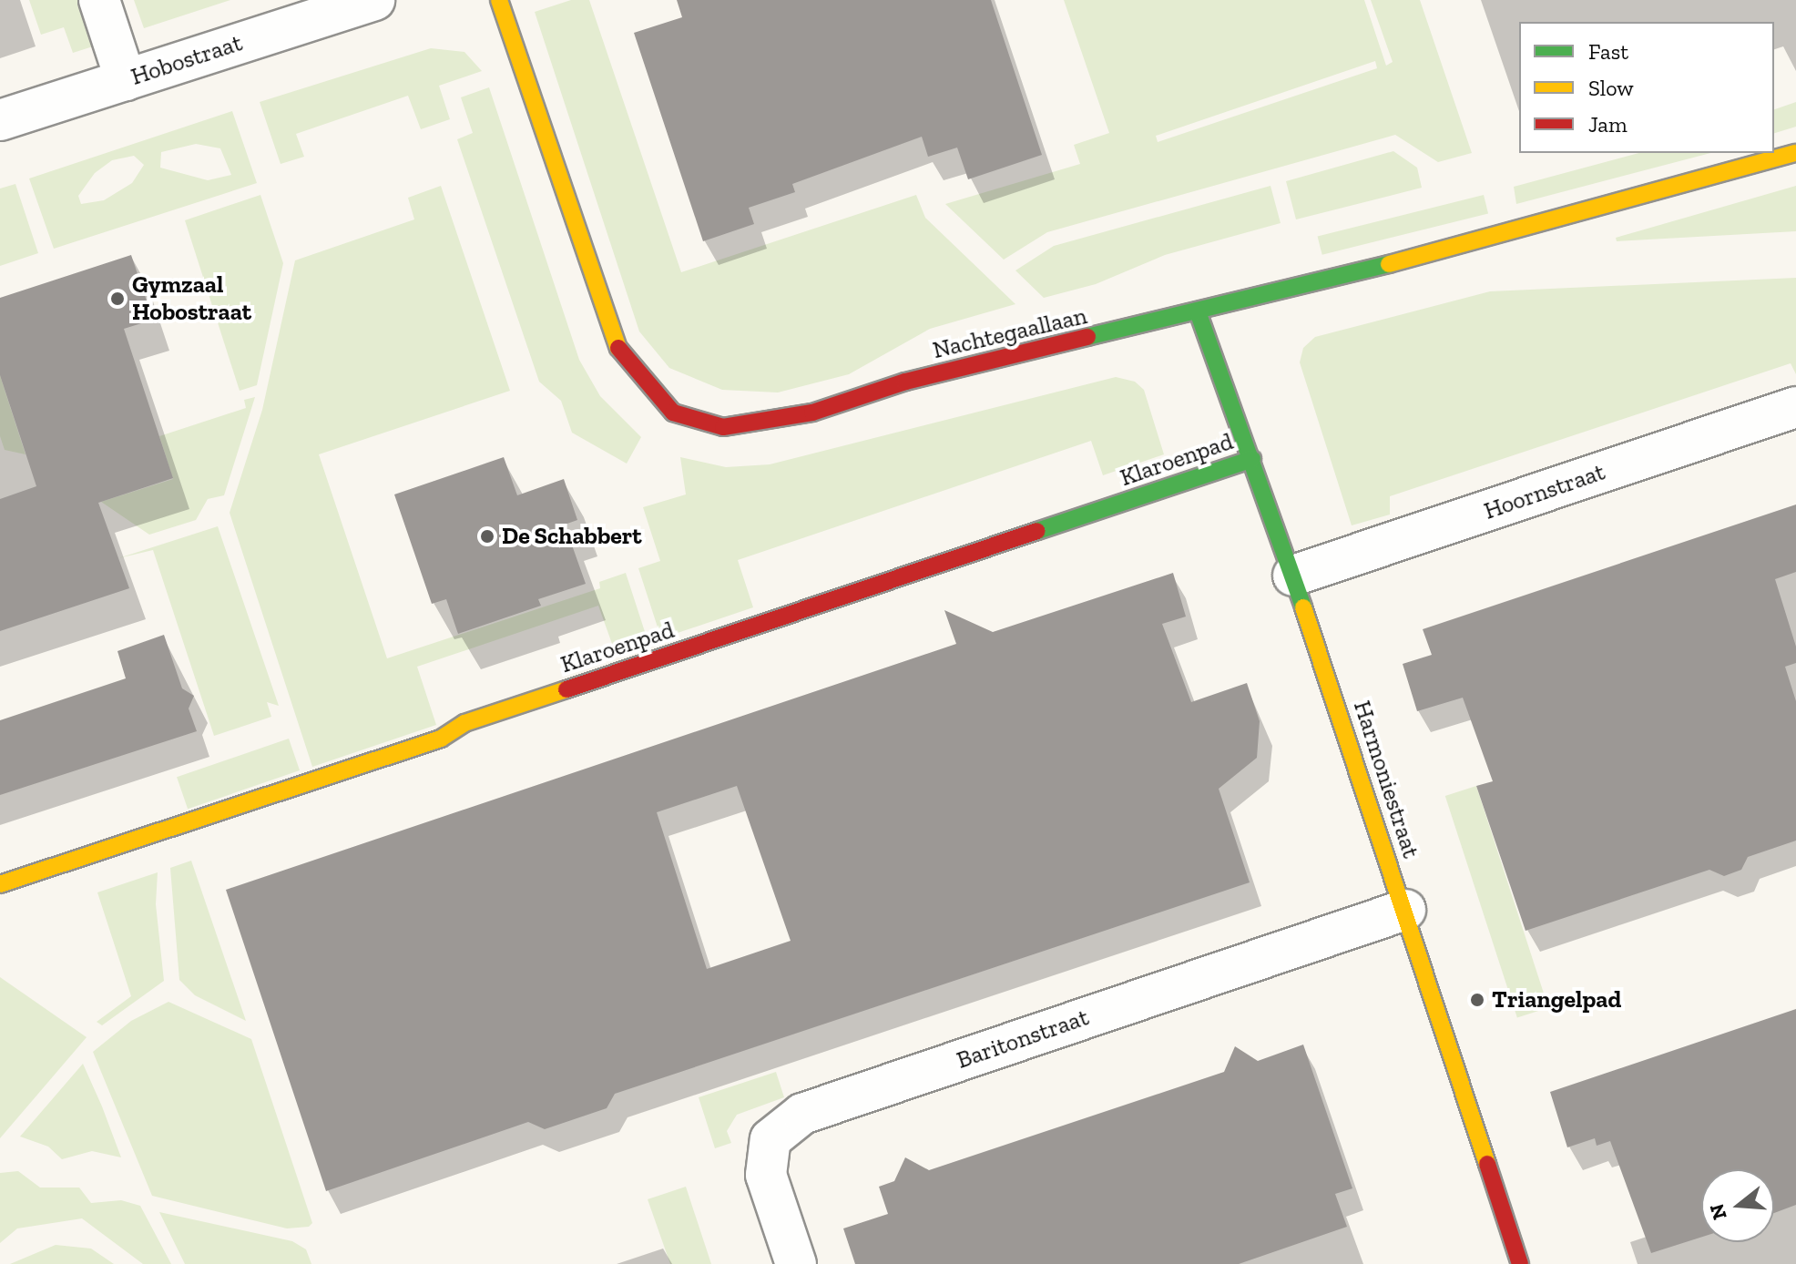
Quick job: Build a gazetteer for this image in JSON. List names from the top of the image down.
{
  "streets": {
    "street": [
      "Hobostraat",
      "Nachtegaallaan",
      "Klaroenpad",
      "Hoornstraat",
      "Harmoniestraat",
      "Baritonstraat"
    ]
  },
  "crossings": [
    ["Nachtegaallaan", "Harmoniestraat"],
    ["Klaroenpad", "Harmoniestraat"],
    ["Hoornstraat", "Harmoniestraat"],
    ["Harmoniestraat", "Baritonstraat"]
  ],
  "places": ["Gymzaal Hobostraat", "De Schabbert", "Triangelpad"],
  "legend": ["Fast", "Slow", "Jam"],
  "north": "left"
}
